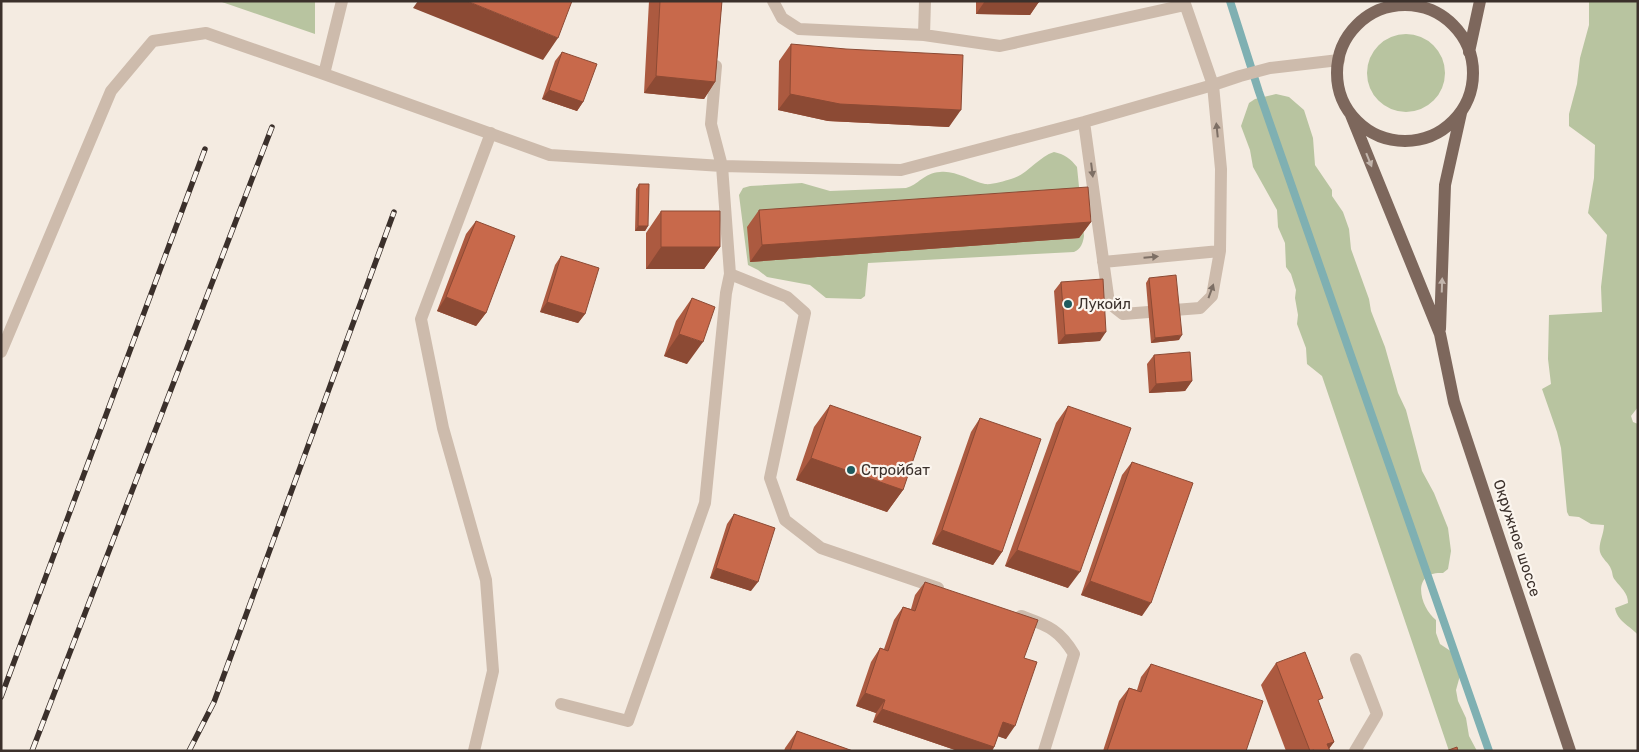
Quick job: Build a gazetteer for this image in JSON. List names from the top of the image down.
{
  "streets": {
    "main road": ["Окружное шоссе"]
  },
  "places": ["Лукойл", "Стройбат"]
}
